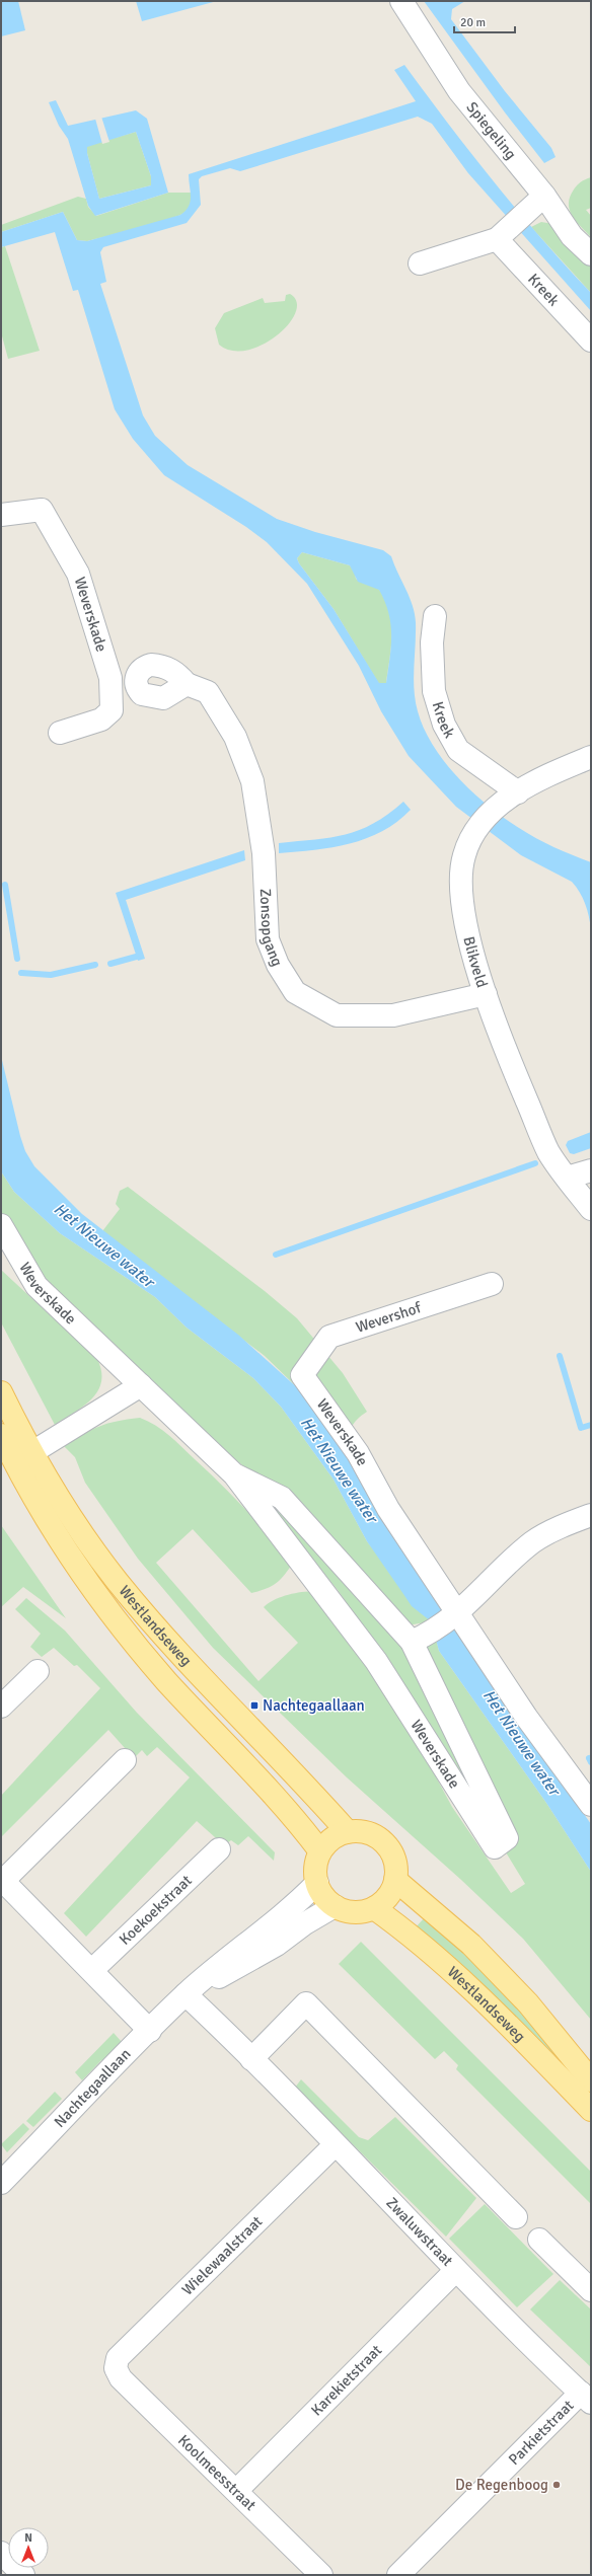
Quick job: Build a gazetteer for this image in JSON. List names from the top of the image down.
{
  "streets": {
    "main road": ["Westlandseweg"],
    "street": [
      "Spiegeling",
      "Kreek",
      "Weverskade",
      "Zonsopgang",
      "Blikveld",
      "Wevershof",
      "Koekoekstraat",
      "Nachtegaallaan",
      "Zwaluwstraat",
      "Wielewaalstraat",
      "Karekietstraat",
      "Parkietstraat",
      "Koolmeesstraat"
    ]
  },
  "crossings": [
    ["Kreek", "Blikveld"],
    ["Weverskade", "Wevershof"],
    ["Zonsopgang", "Blikveld"],
    ["Westlandseweg", "Nachtegaallaan"],
    ["Nachtegaallaan", "Zwaluwstraat"],
    ["Zwaluwstraat", "Wielewaalstraat"],
    ["Zwaluwstraat", "Karekietstraat"],
    ["Zwaluwstraat", "Parkietstraat"],
    ["Wielewaalstraat", "Koolmeesstraat"],
    ["Karekietstraat", "Koolmeesstraat"]
  ],
  "water": ["Het Nieuwe water"],
  "places": {
    "transit": ["Nachtegaallaan"],
    "other": ["De Regenboog"]
  },
  "scale_bar": "20 m",
  "north": "top"
}
